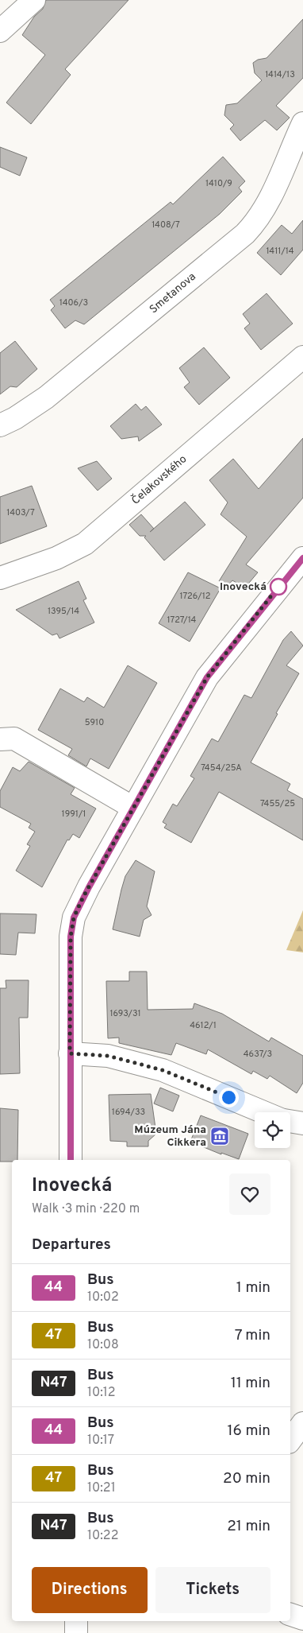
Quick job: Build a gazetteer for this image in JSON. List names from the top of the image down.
{
  "streets": {
    "street": ["Smetanova", "Čelakovského"]
  },
  "places": {
    "other": ["Inovecká"],
    "museum": ["Múzeum Jána Cikkera"]
  },
  "lines": ["bus line 44"],
  "house_numbers": [
    "1414/13",
    "1410/9",
    "1408/7",
    "1411/14",
    "1406/3",
    "1403/7",
    "1726/12",
    "1395/14",
    "1727/14",
    "5910",
    "7454/25A",
    "7455/25",
    "1991/1",
    "1693/31",
    "4612/1",
    "4637/3",
    "1694/33"
  ],
  "page": {
    "heading": [
      ["Inovecká", "Walk · 3 min · 220 m"],
      "Departures"
    ],
    "list": [
      {
        "mark": "44",
        "name": "Bus",
        "note": "10:02",
        "value": "1 min"
      },
      {
        "mark": "47",
        "name": "Bus",
        "note": "10:08",
        "value": "7 min"
      },
      {
        "mark": "N47",
        "name": "Bus",
        "note": "10:12",
        "value": "11 min"
      },
      {
        "mark": "44",
        "name": "Bus",
        "note": "10:17",
        "value": "16 min"
      },
      {
        "mark": "47",
        "name": "Bus",
        "note": "10:21",
        "value": "20 min"
      },
      {
        "mark": "N47",
        "name": "Bus",
        "note": "10:22",
        "value": "21 min"
      }
    ],
    "buttons": ["Directions", "Tickets"]
  }
}
